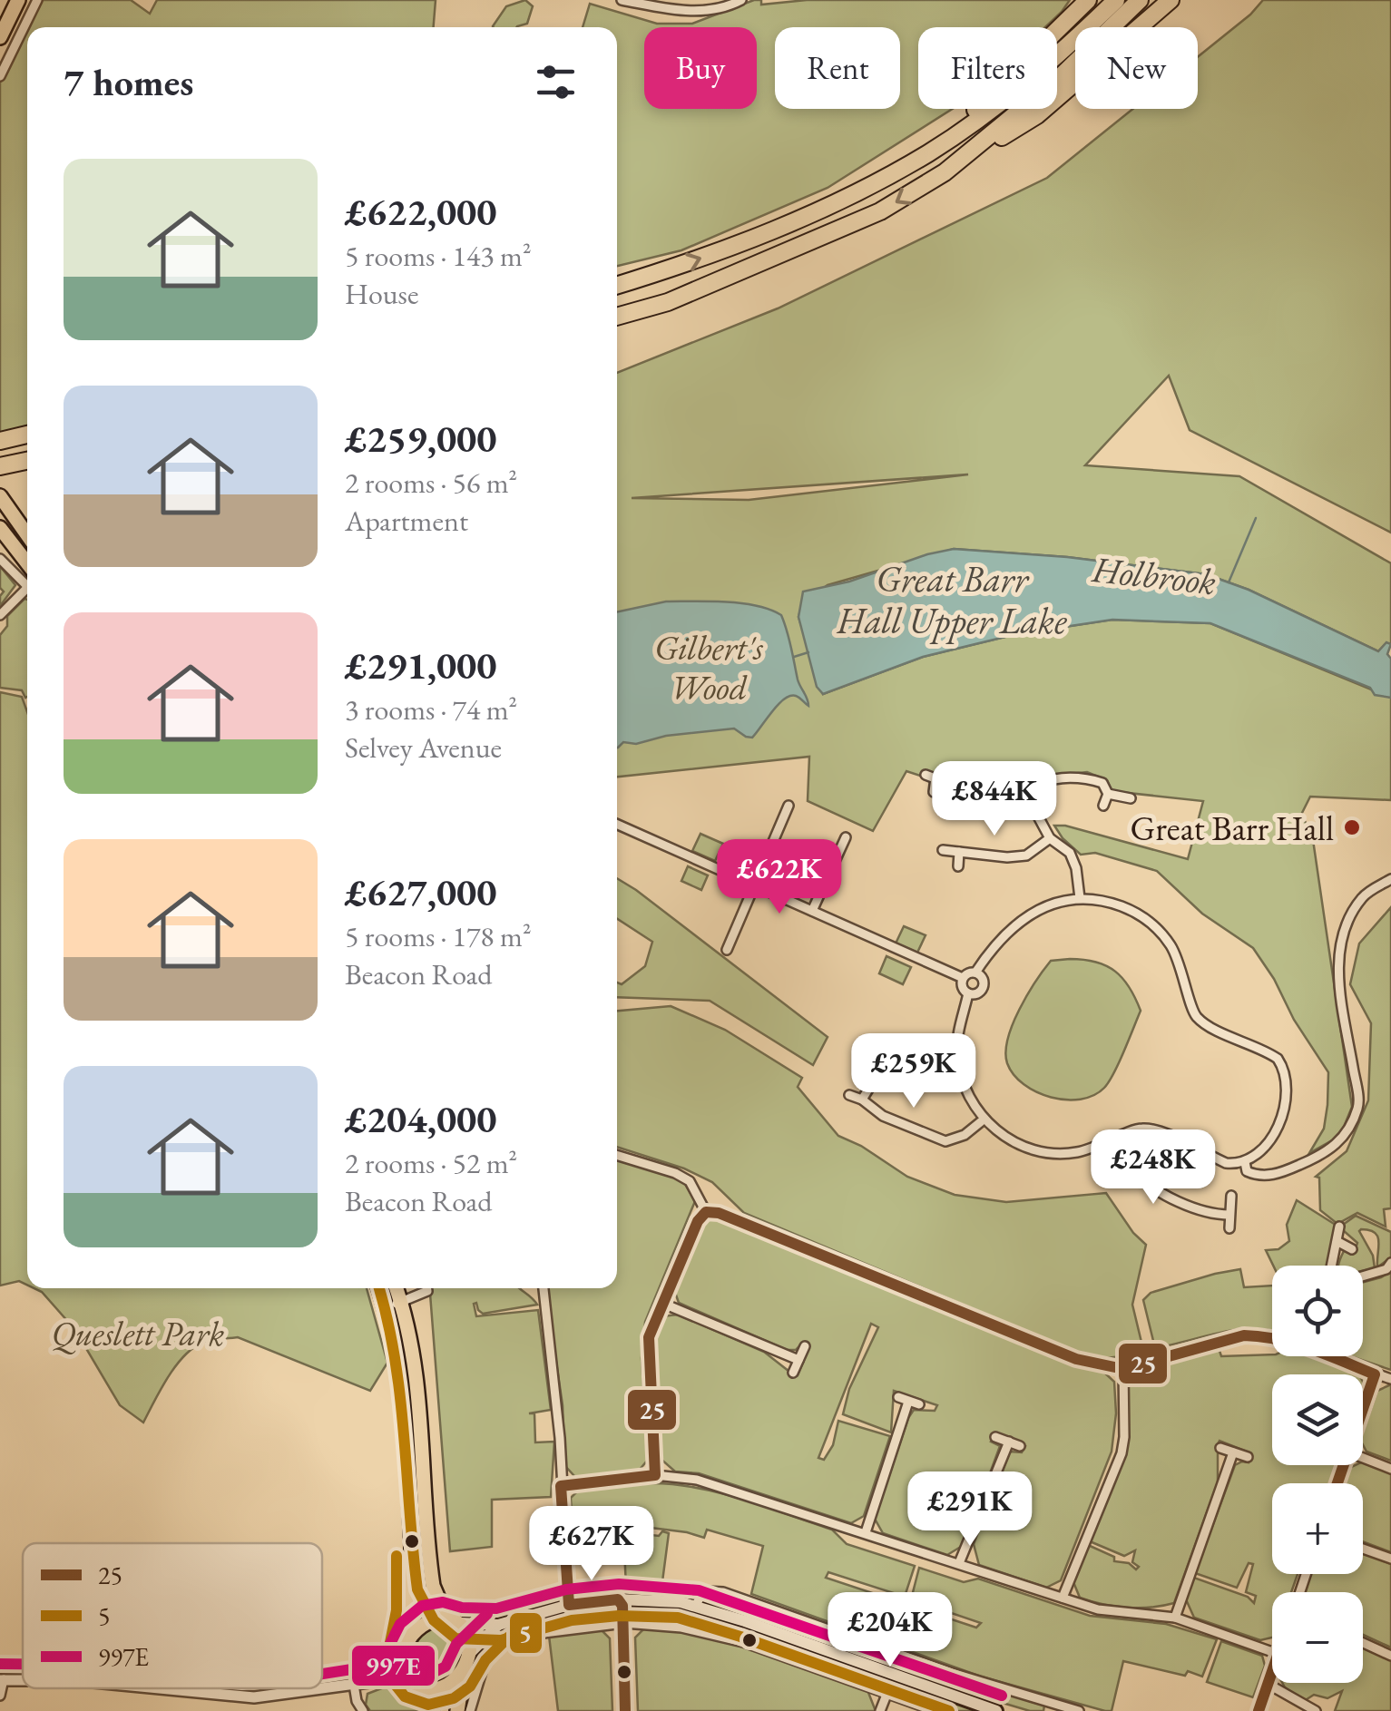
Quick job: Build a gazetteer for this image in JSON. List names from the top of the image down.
{
  "water": ["Holbrook", "Great Barr Hall Upper Lake"],
  "parks": ["Gilbert's Wood", "Queslett Park"],
  "places": ["Great Barr Hall"],
  "lines": ["transit line 25", "transit line 5", "transit line 997E"],
  "legend": ["25", "5", "997E"],
  "page": {
    "chip": [
      "Buy",
      "Rent",
      "Filters",
      "New"
    ],
    "heading": "7 homes",
    "list": [
      {
        "name": "£622,000",
        "note": "5 rooms · 143 m² · House"
      },
      {
        "name": "£259,000",
        "note": "2 rooms · 56 m² · Apartment"
      },
      {
        "name": "£291,000",
        "note": "3 rooms · 74 m² · Selvey Avenue"
      },
      {
        "name": "£627,000",
        "note": "5 rooms · 178 m² · Beacon Road"
      },
      {
        "name": "£204,000",
        "note": "2 rooms · 52 m² · Beacon Road"
      }
    ],
    "price": [
      "£844K",
      "£622K",
      "£259K",
      "£248K",
      "£291K",
      "£627K",
      "£204K"
    ],
    "map_buttons": ["+", "−"]
  }
}
